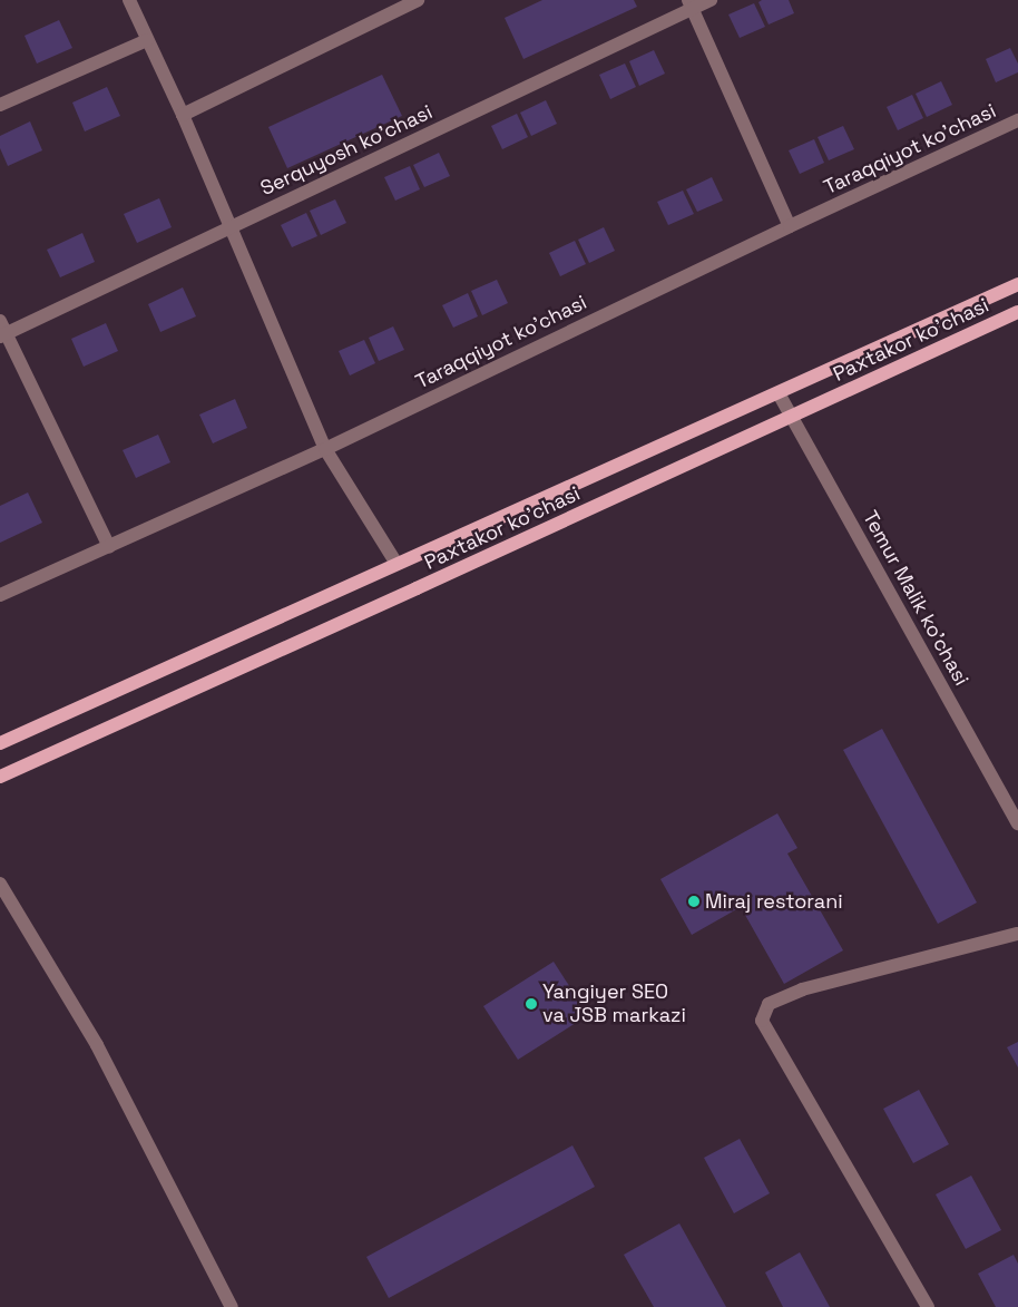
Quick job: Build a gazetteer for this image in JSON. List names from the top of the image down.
{
  "streets": {
    "main road": ["Paxtakor ko'chasi"],
    "street": ["Taraqqiyot ko'chasi", "Serquyosh ko'chasi", "Temur Malik ko'chasi"]
  },
  "crossings": [
    ["Paxtakor ko'chasi", "Temur Malik ko'chasi"]
  ],
  "places": ["Miraj restorani", "Yangiyer SEO va JSB markazi"]
}
